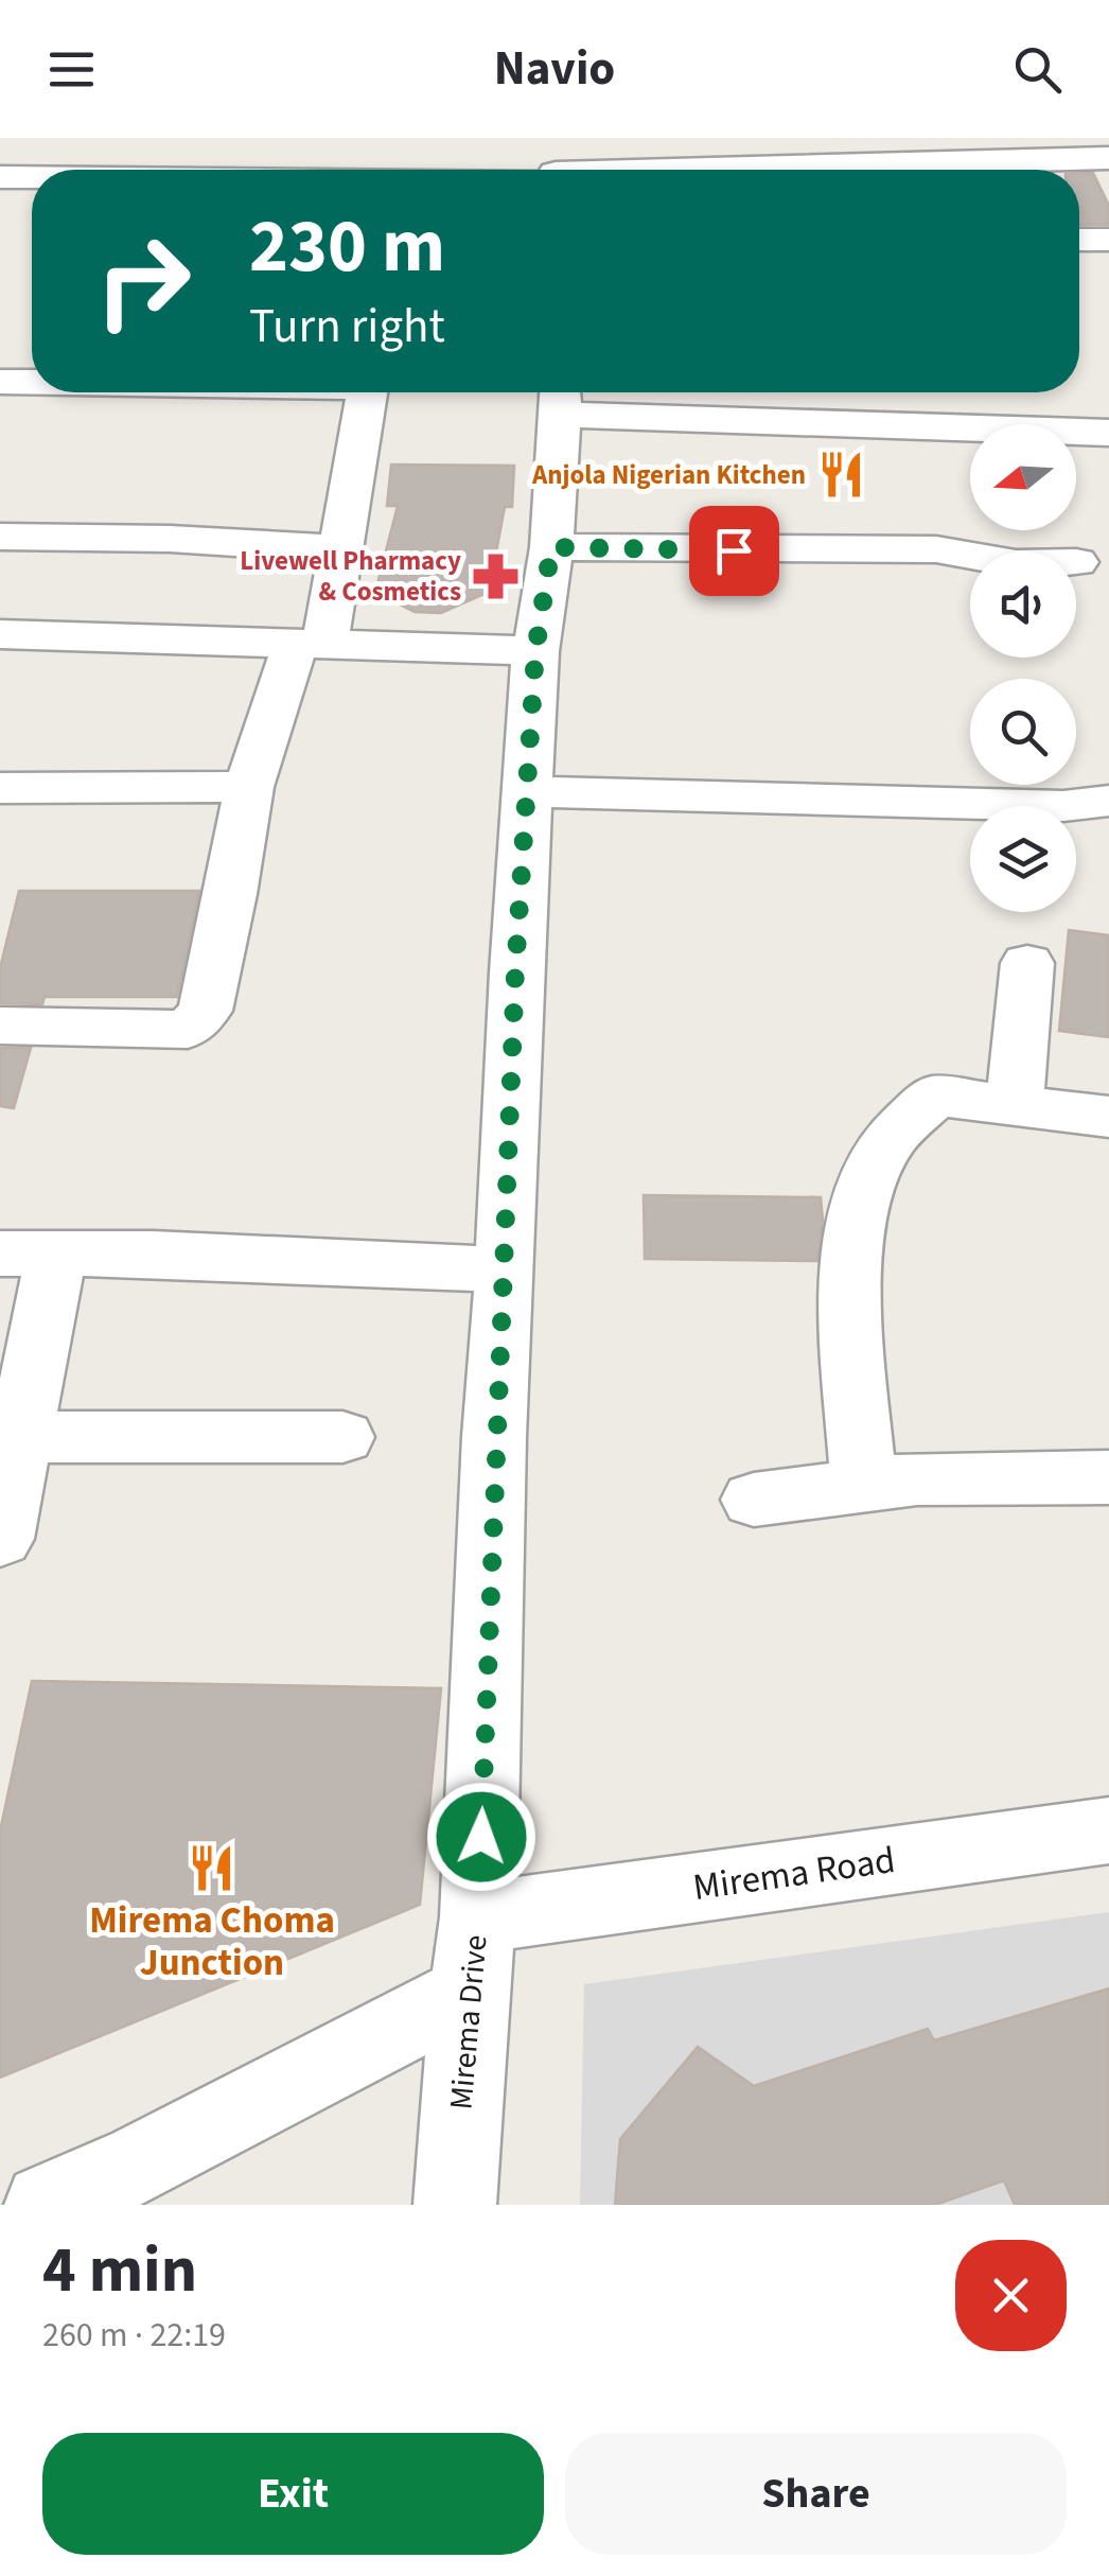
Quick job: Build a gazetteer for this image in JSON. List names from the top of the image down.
{
  "streets": {
    "street": ["Mirema Road", "Mirema Drive"]
  },
  "crossings": [
    ["Mirema Road", "Mirema Drive"]
  ],
  "places": {
    "restaurant": ["Anjola Nigerian Kitchen", "Mirema Choma Junction"],
    "pharmacy": ["Livewell Pharmacy & Cosmetics"]
  },
  "north": "left",
  "page": {
    "header": "Navio",
    "turn": ["230 m", "Turn right"],
    "heading": ["4 min", "260 m · 22:19"],
    "buttons": ["Exit", "Share"]
  }
}
